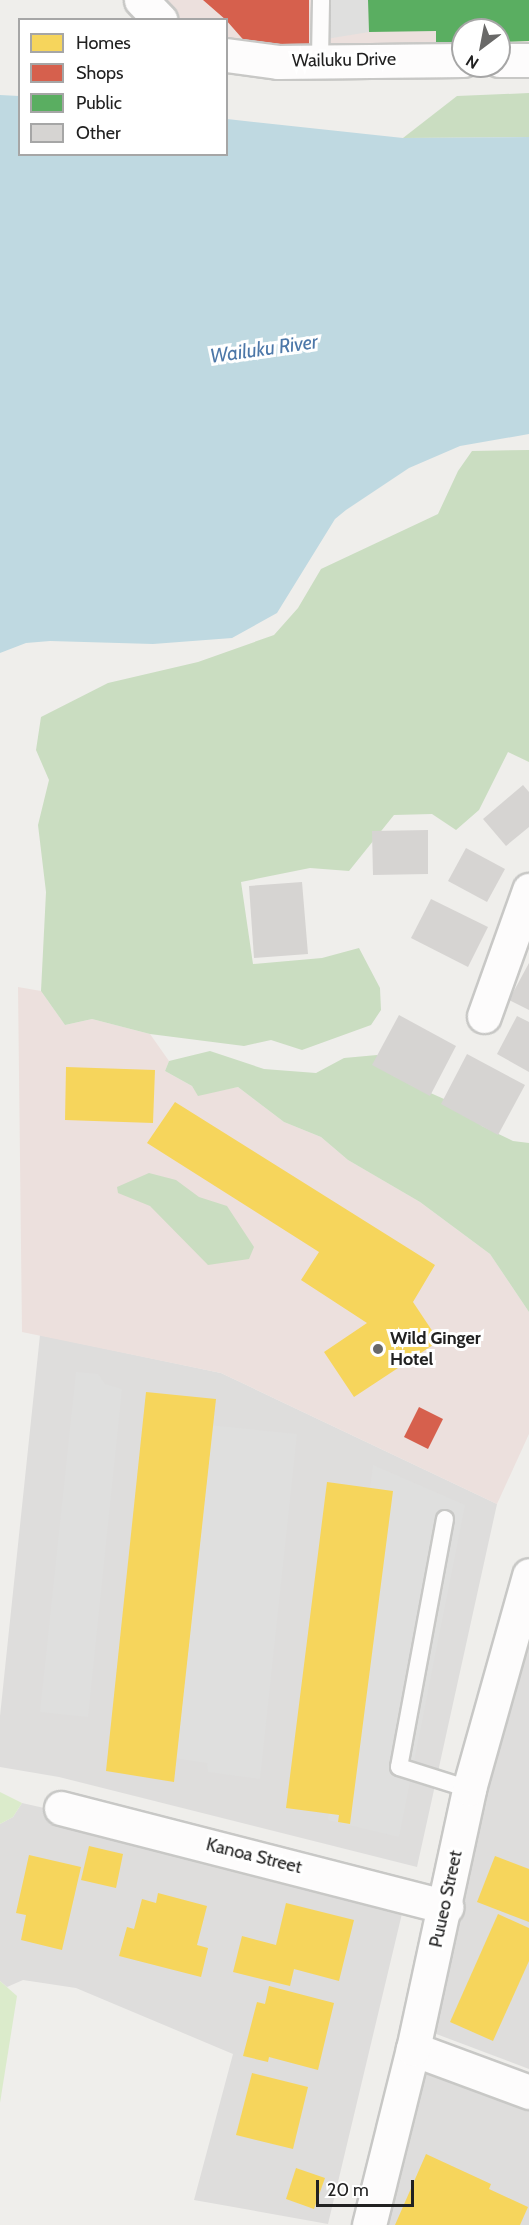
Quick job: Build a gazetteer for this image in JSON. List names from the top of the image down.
{
  "streets": {
    "street": ["Wailuku Drive", "Kanoa Street", "Puueo Street"]
  },
  "crossings": [
    ["Kanoa Street", "Puueo Street"]
  ],
  "water": ["Wailuku River"],
  "places": ["Wild Ginger Hotel"],
  "legend": [
    "Homes",
    "Shops",
    "Public",
    "Other"
  ],
  "scale_bar": "20 m",
  "north": "bottom left"
}
